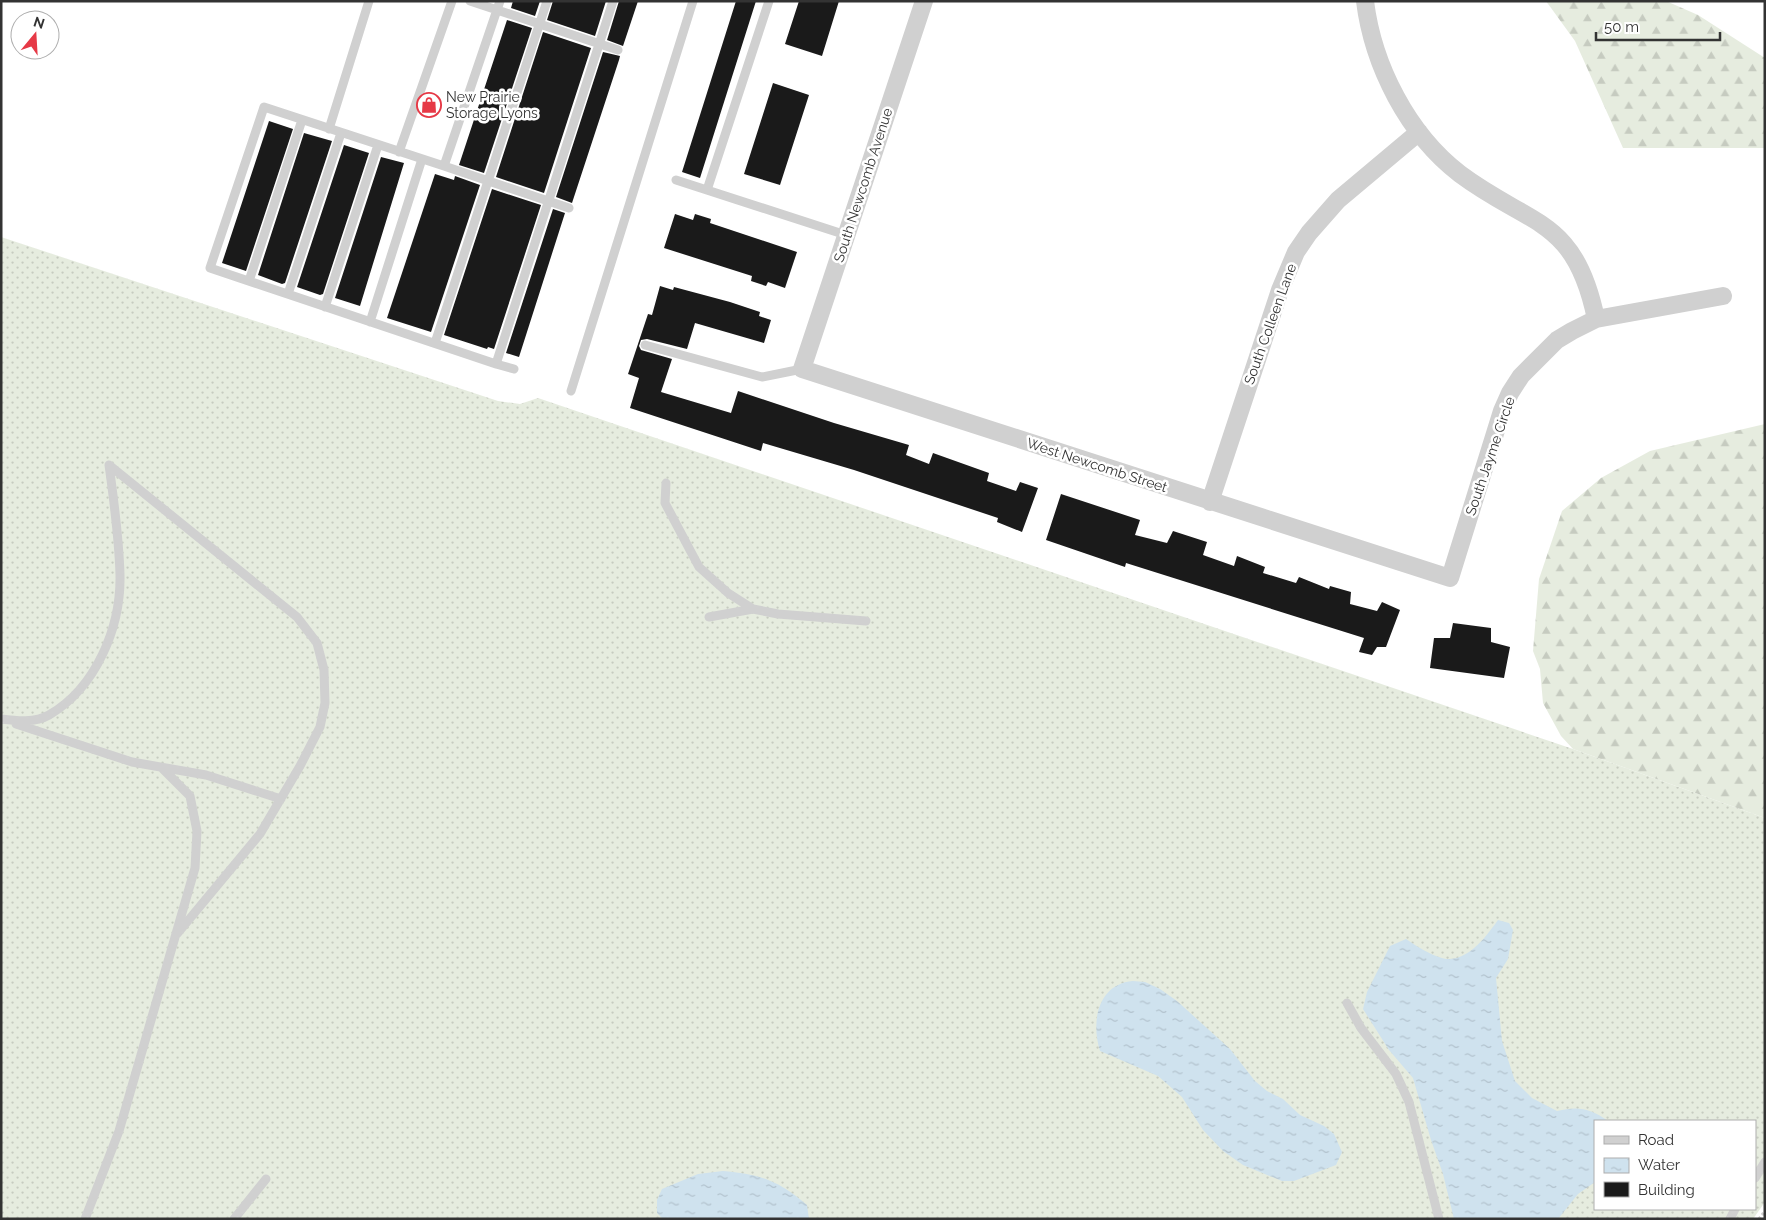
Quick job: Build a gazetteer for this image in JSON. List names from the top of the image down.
{
  "streets": {
    "street": [
      "South Newcomb Avenue",
      "South Colleen Lane",
      "South Jayme Circle",
      "West Newcomb Street"
    ]
  },
  "crossings": [
    ["South Newcomb Avenue", "West Newcomb Street"],
    ["South Colleen Lane", "West Newcomb Street"],
    ["South Jayme Circle", "West Newcomb Street"]
  ],
  "places": {
    "shop": ["New Prairie Storage Lyons"]
  },
  "legend": ["Road", "Water", "Building"],
  "scale_bar": "50 m",
  "north": "top"
}
